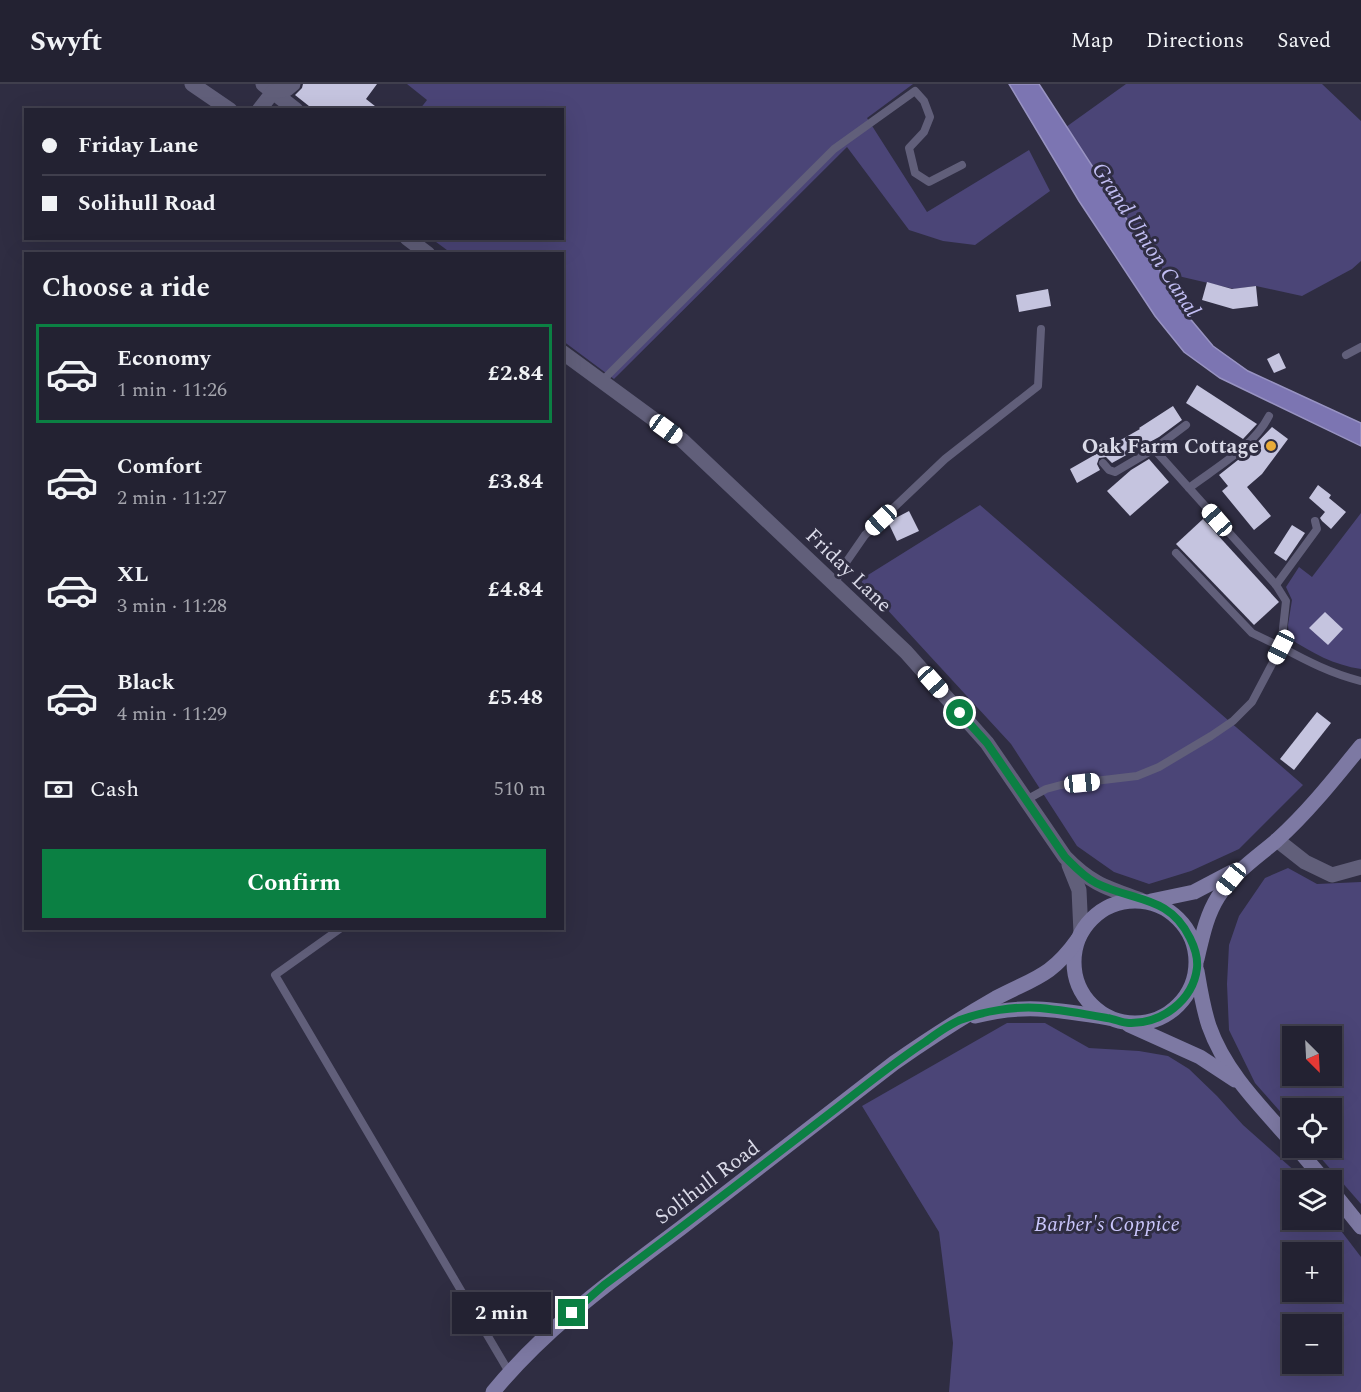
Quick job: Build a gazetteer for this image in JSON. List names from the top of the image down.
{
  "streets": {
    "main road": ["Solihull Road"],
    "street": ["Friday Lane"]
  },
  "crossings": [
    ["Friday Lane", "Solihull Road"]
  ],
  "water": ["Grand Union Canal"],
  "parks": ["Barber's Coppice"],
  "places": ["Oak Farm Cottage"],
  "north": "bottom right",
  "page": {
    "header": "Swyft",
    "nav": ["Map", "Directions", "Saved"],
    "banner": ["Friday Lane", "Solihull Road"],
    "heading": "Choose a ride",
    "list": [
      {
        "name": "Economy",
        "note": "1 min · 11:26",
        "value": "£2.84"
      },
      {
        "name": "Comfort",
        "note": "2 min · 11:27",
        "value": "£3.84"
      },
      {
        "name": "XL",
        "note": "3 min · 11:28",
        "value": "£4.84"
      },
      {
        "name": "Black",
        "note": "4 min · 11:29",
        "value": "£5.48"
      }
    ],
    "pay": ["Cash", "510 m"],
    "buttons": "Confirm",
    "map_buttons": ["+", "−"],
    "bubble": "2 min"
  }
}
